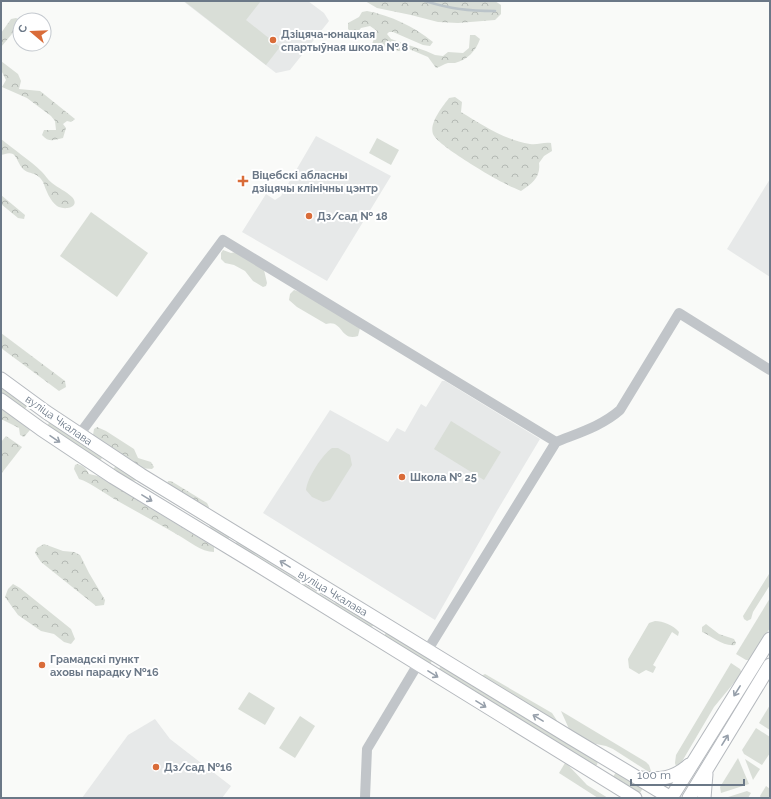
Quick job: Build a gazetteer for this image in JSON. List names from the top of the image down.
{
  "streets": {
    "main road": ["вуліца Чкалава"]
  },
  "places": {
    "other": [
      "Дзіцяча-юнацкая спартыўная школа № 8",
      "Дз/сад № 18",
      "Школа № 25",
      "Грамадскі пункт аховы парадку №16",
      "Дз/сад №16"
    ],
    "health": ["Віцебскі абласны дзіцячы клінічны цэнтр"]
  },
  "scale_bar": "100 m",
  "north": "left"
}
